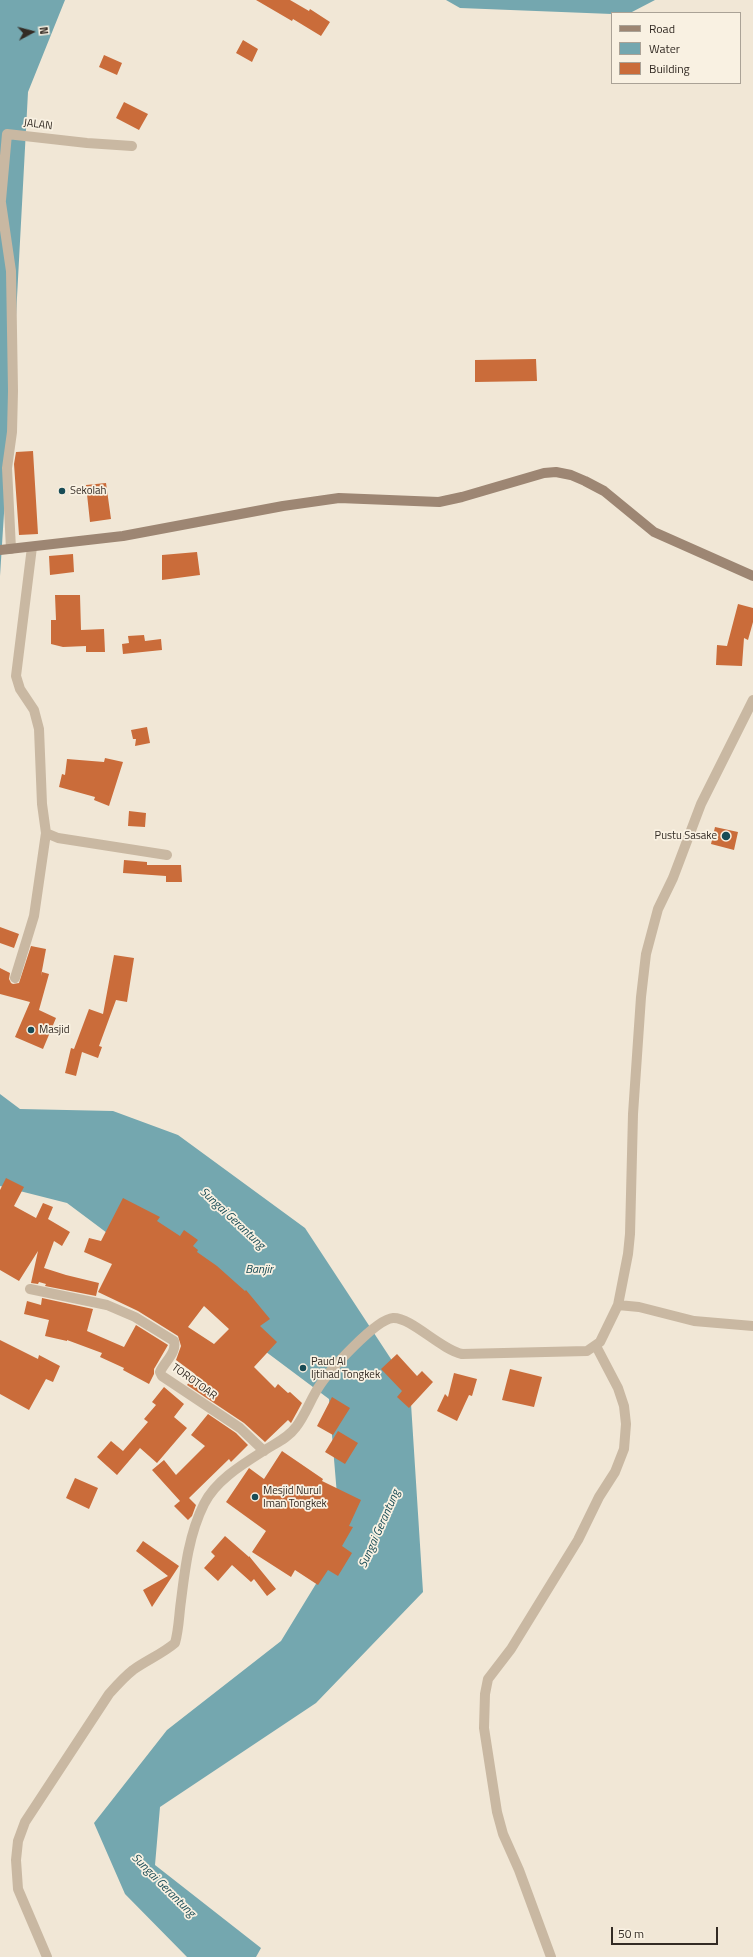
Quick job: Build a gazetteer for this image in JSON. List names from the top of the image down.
{
  "streets": {
    "street": ["JALAN", "TOROTOAR"]
  },
  "water": ["Sungai Gerantung", "Banjir"],
  "places": [
    "Sekolah",
    "Pustu Sasake",
    "Masjid",
    "Paud Al Ijtihad Tongkek",
    "Mesjid Nurul Iman Tongkek"
  ],
  "legend": ["Road", "Water", "Building"],
  "scale_bar": "50 m",
  "north": "right"
}
